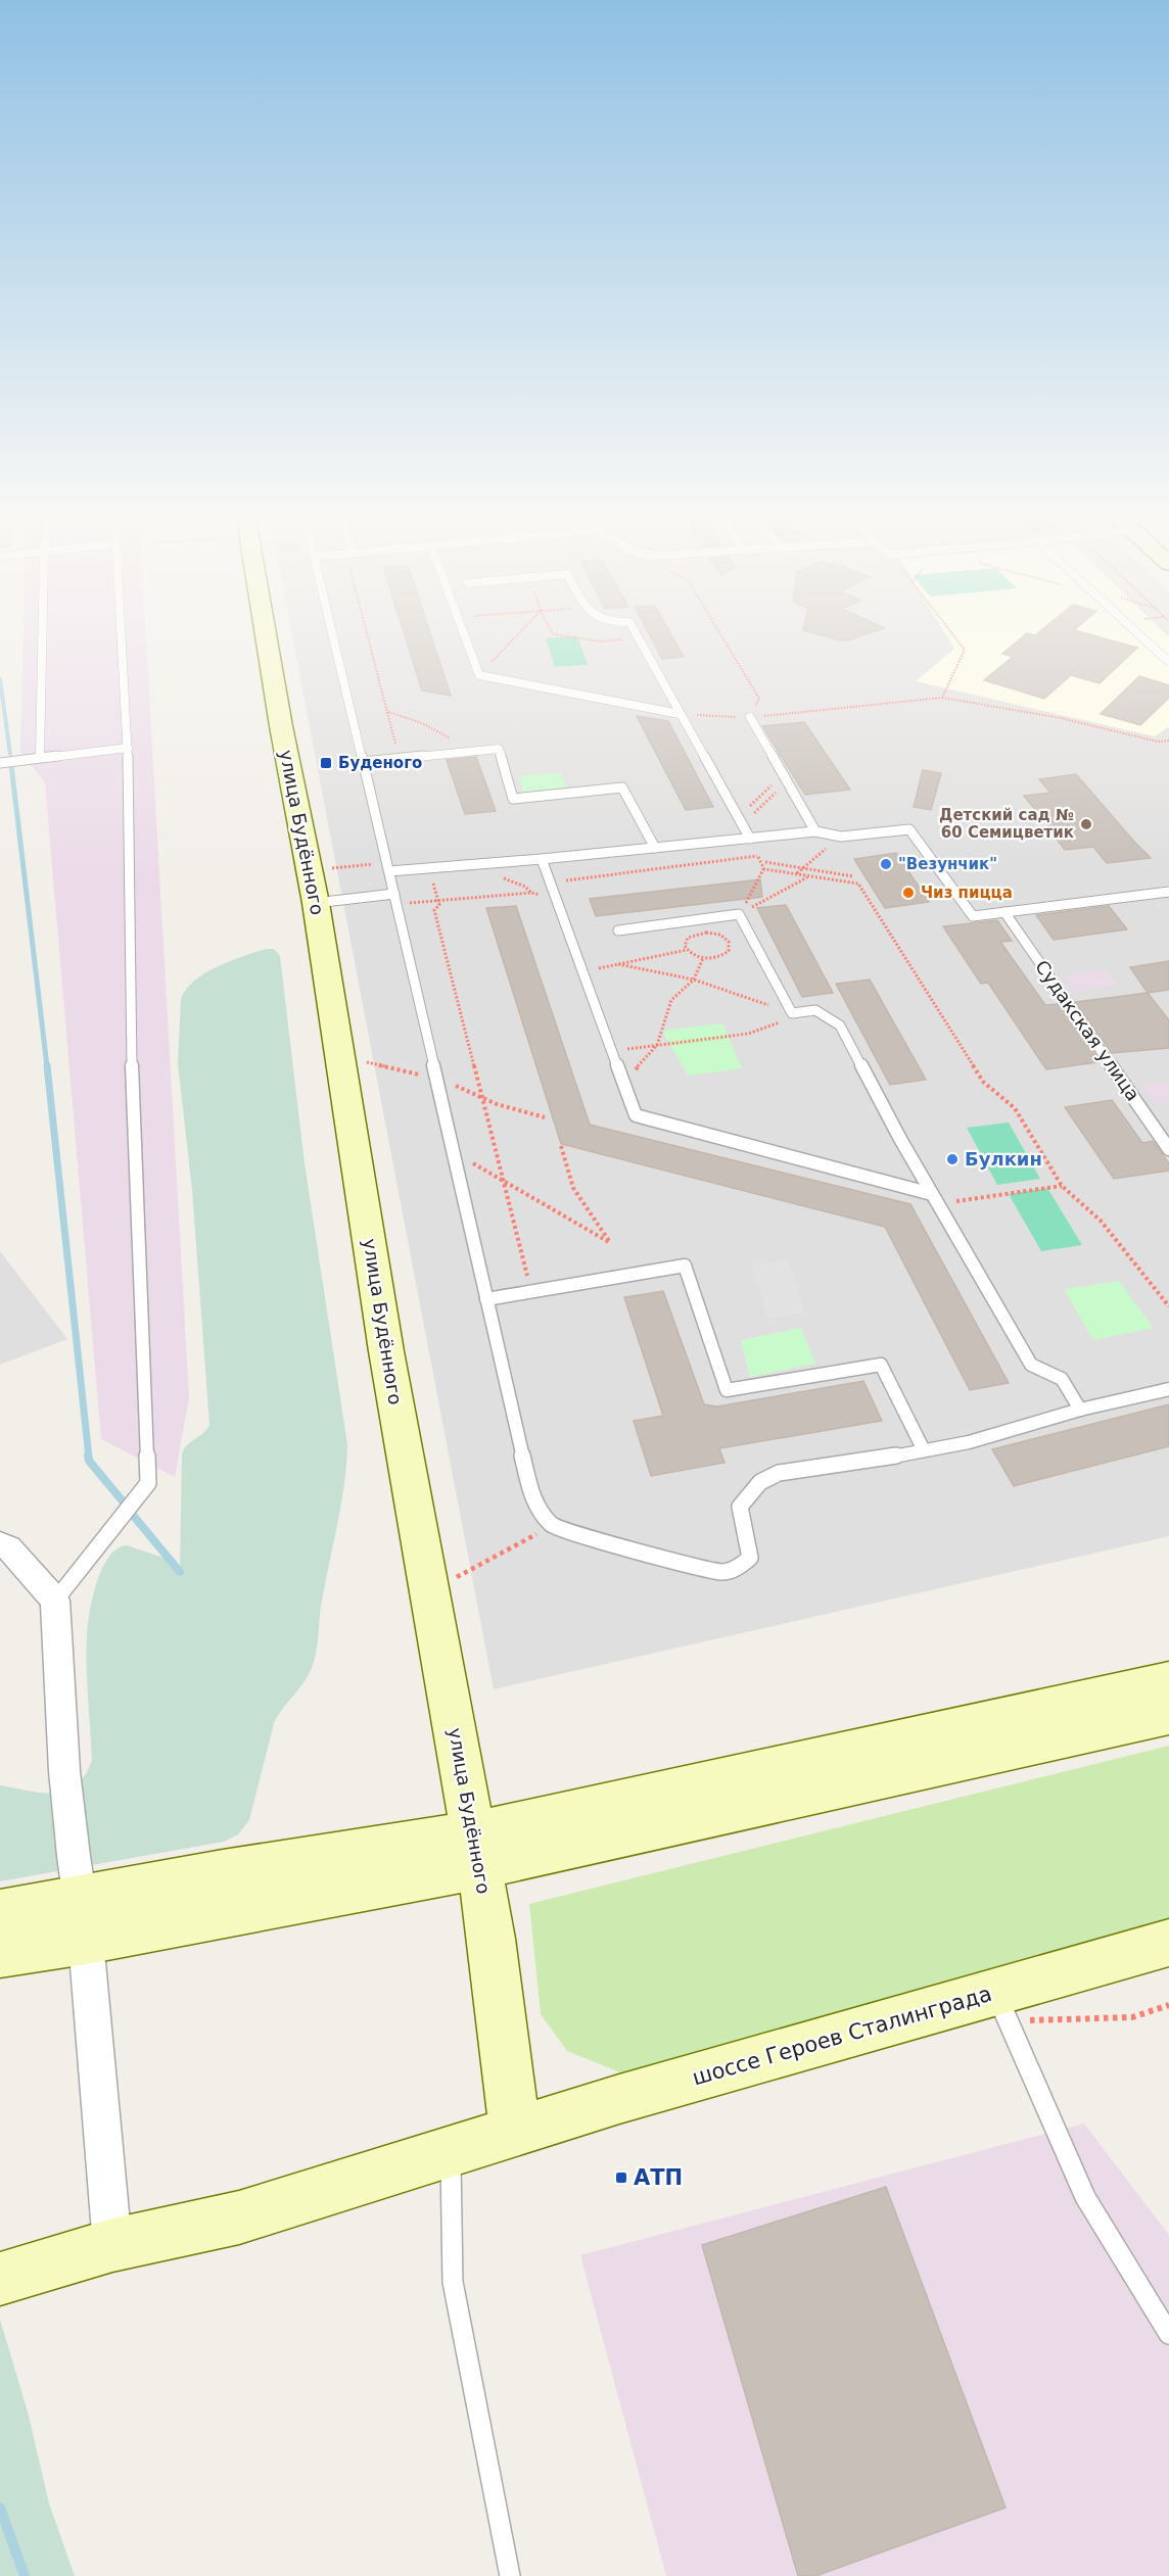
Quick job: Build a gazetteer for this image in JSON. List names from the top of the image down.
{
  "streets": {
    "main road": ["улица Будённого", "шоссе Героев Сталинграда"],
    "lane": ["Судакская улица"]
  },
  "crossings": [
    ["улица Будённого", "шоссе Героев Сталинграда"]
  ],
  "places": {
    "transit": ["Буденого", "АТП"],
    "other": [
      "Детский сад № 60 Семицветик",
      "\"Везунчик\"",
      "Чиз пицца",
      "Булкин"
    ]
  }
}
